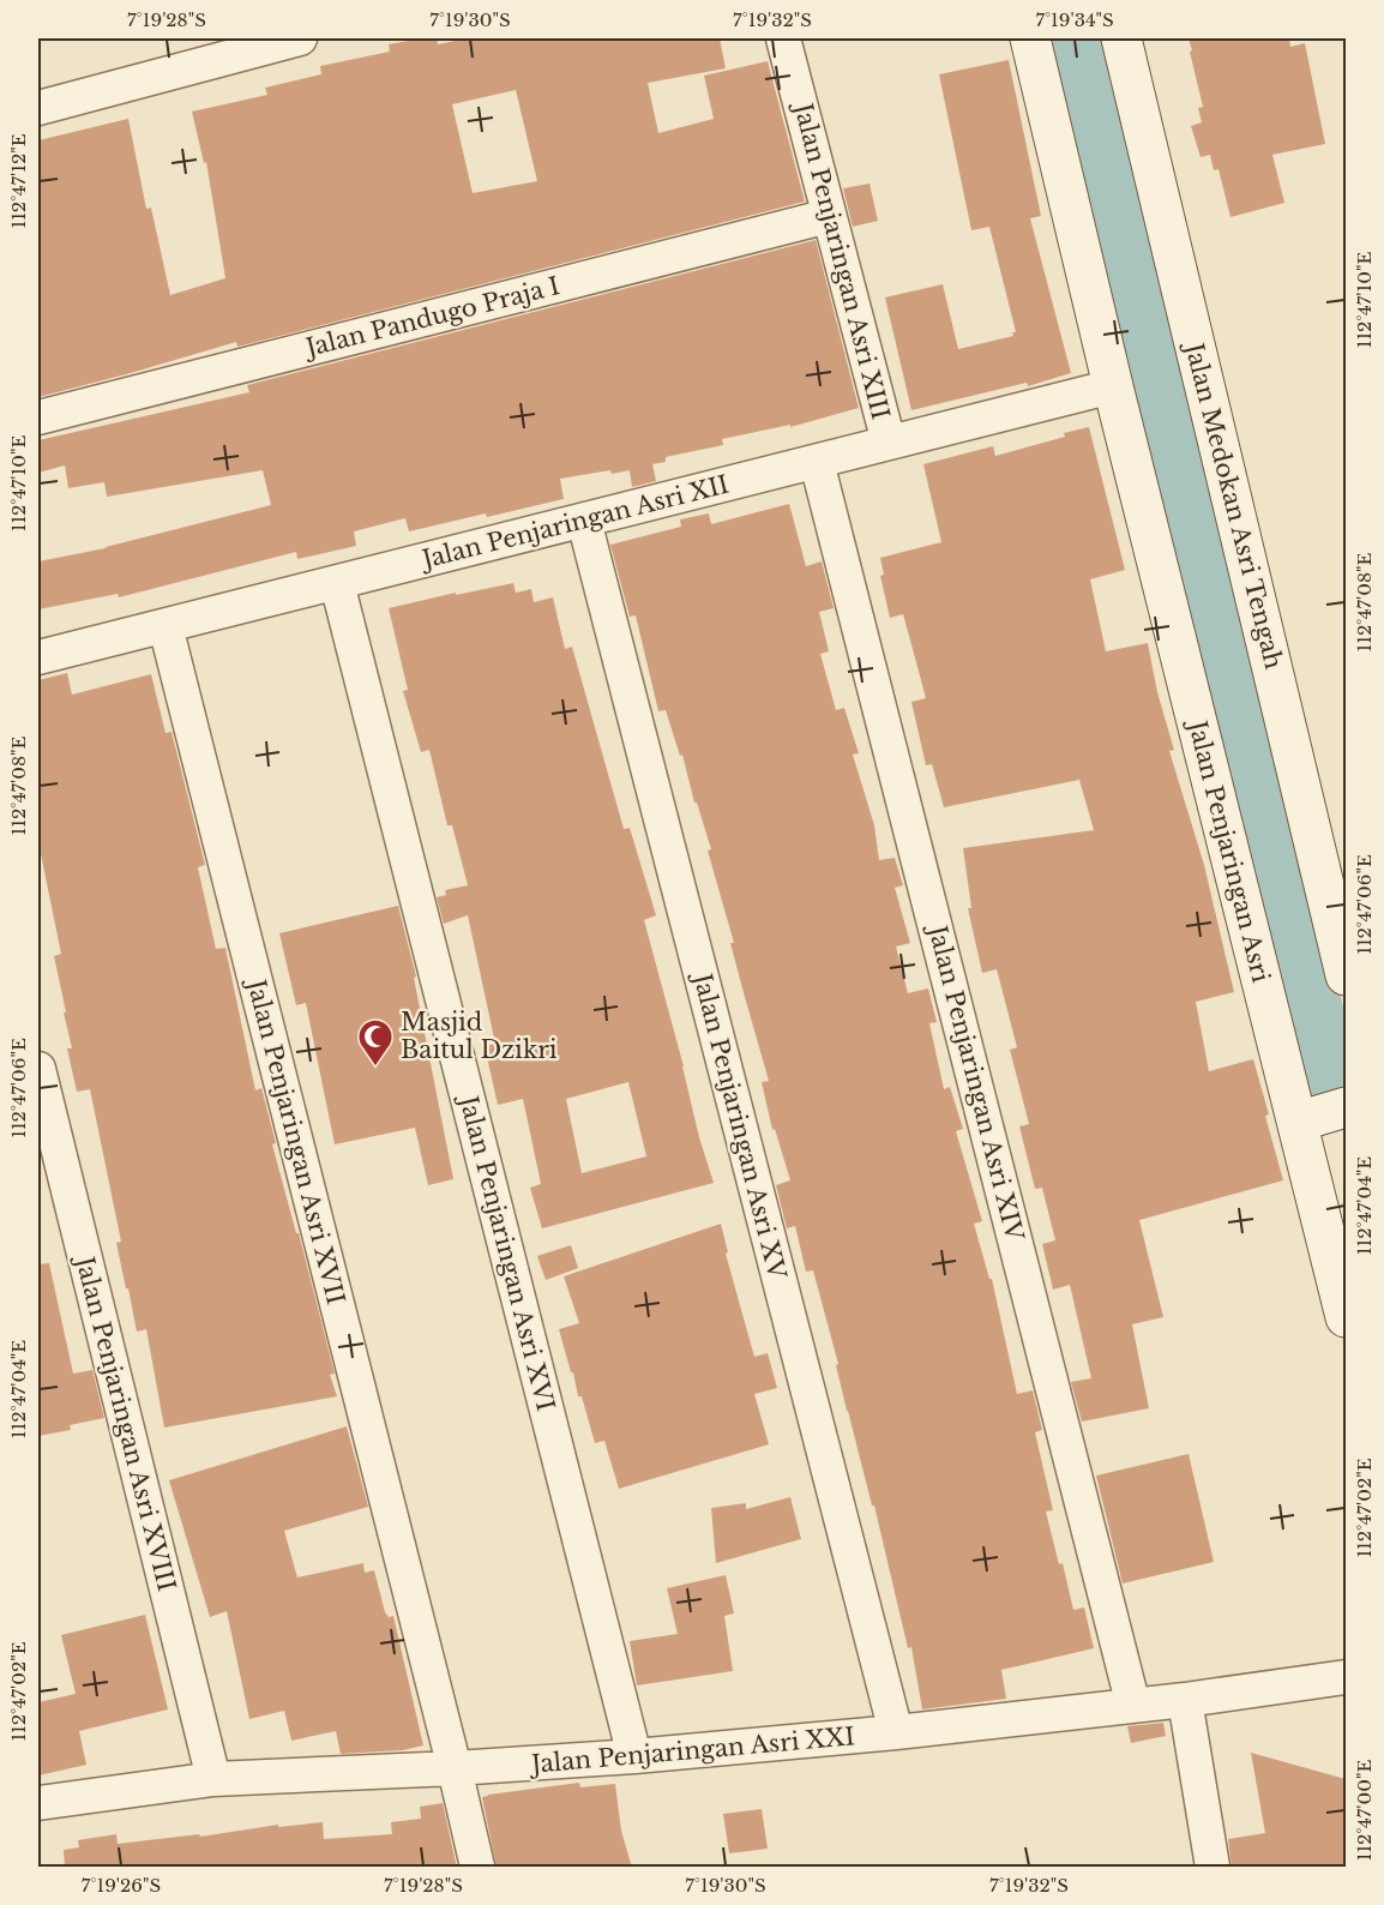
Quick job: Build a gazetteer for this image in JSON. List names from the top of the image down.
{
  "streets": {
    "street": [
      "Jalan Penjaringan Asri XIII",
      "Jalan Pandugo Praja I",
      "Jalan Medokan Asri Tengah",
      "Jalan Penjaringan Asri XII",
      "Jalan Penjaringan Asri",
      "Jalan Penjaringan Asri XIV",
      "Jalan Penjaringan Asri XV",
      "Jalan Penjaringan Asri XVII",
      "Jalan Penjaringan Asri XVI",
      "Jalan Penjaringan Asri XVIII",
      "Jalan Penjaringan Asri XXI"
    ]
  },
  "crossings": [
    ["Jalan Penjaringan Asri XIII", "Jalan Pandugo Praja I"],
    ["Jalan Penjaringan Asri XIII", "Jalan Penjaringan Asri XII"],
    ["Jalan Penjaringan Asri XII", "Jalan Penjaringan Asri"],
    ["Jalan Penjaringan Asri XII", "Jalan Penjaringan Asri XIV"],
    ["Jalan Penjaringan Asri XII", "Jalan Penjaringan Asri XV"],
    ["Jalan Penjaringan Asri XII", "Jalan Penjaringan Asri XVII"],
    ["Jalan Penjaringan Asri XII", "Jalan Penjaringan Asri XVI"],
    ["Jalan Penjaringan Asri XIV", "Jalan Penjaringan Asri XXI"],
    ["Jalan Penjaringan Asri XV", "Jalan Penjaringan Asri XXI"],
    ["Jalan Penjaringan Asri XVII", "Jalan Penjaringan Asri XXI"],
    ["Jalan Penjaringan Asri XVI", "Jalan Penjaringan Asri XXI"],
    ["Jalan Penjaringan Asri XVIII", "Jalan Penjaringan Asri XXI"]
  ],
  "places": {
    "mosque": ["Masjid Baitul Dzikri"]
  },
  "coordinates": [
    "7°19'28\"S",
    "7°19'30\"S",
    "7°19'32\"S",
    "7°19'34\"S",
    "112°47'12\"E",
    "112°47'10\"E",
    "112°47'08\"E",
    "112°47'06\"E",
    "112°47'04\"E",
    "112°47'02\"E",
    "112°47'00\"E",
    "7°19'26\"S"
  ]
}
